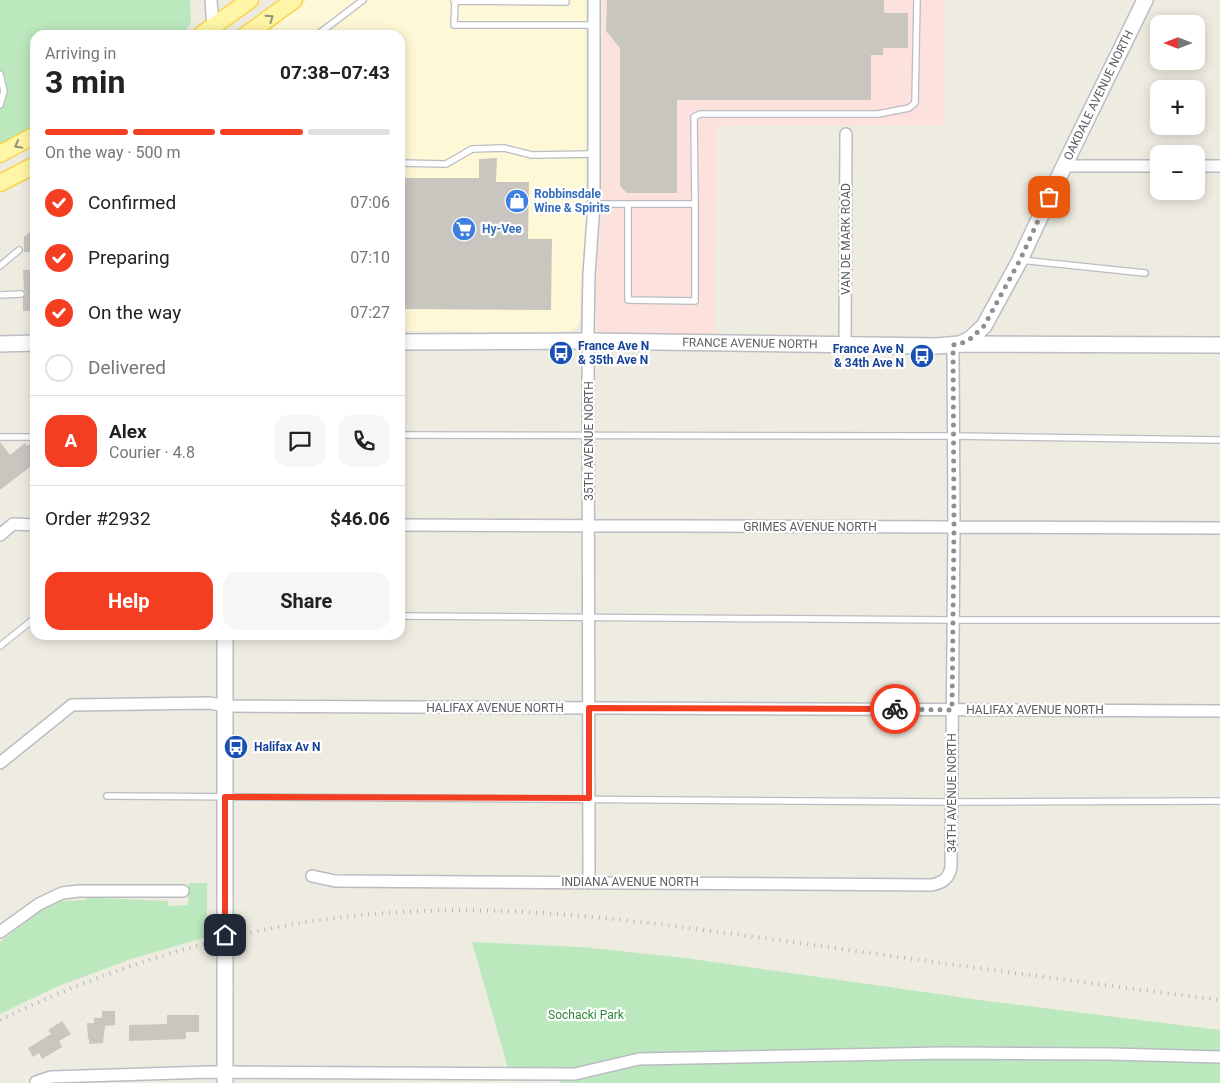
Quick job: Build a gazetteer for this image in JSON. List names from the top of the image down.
{
  "streets": {
    "street": [
      "OAKDALE AVENUE NORTH",
      "VAN DE MARK ROAD",
      "FRANCE AVENUE NORTH",
      "35TH AVENUE NORTH",
      "GRIMES AVENUE NORTH",
      "HALIFAX AVENUE NORTH",
      "34TH AVENUE NORTH",
      "INDIANA AVENUE NORTH"
    ]
  },
  "crossings": [
    ["OAKDALE AVENUE NORTH", "FRANCE AVENUE NORTH"],
    ["OAKDALE AVENUE NORTH", "34TH AVENUE NORTH"],
    ["VAN DE MARK ROAD", "FRANCE AVENUE NORTH"],
    ["FRANCE AVENUE NORTH", "35TH AVENUE NORTH"],
    ["FRANCE AVENUE NORTH", "34TH AVENUE NORTH"],
    ["35TH AVENUE NORTH", "GRIMES AVENUE NORTH"],
    ["35TH AVENUE NORTH", "HALIFAX AVENUE NORTH"],
    ["35TH AVENUE NORTH", "INDIANA AVENUE NORTH"],
    ["GRIMES AVENUE NORTH", "34TH AVENUE NORTH"],
    ["HALIFAX AVENUE NORTH", "34TH AVENUE NORTH"],
    ["34TH AVENUE NORTH", "INDIANA AVENUE NORTH"]
  ],
  "parks": ["Sochacki Park"],
  "places": {
    "shop": ["Robbinsdale Wine & Spirits"],
    "supermarket": ["Hy-Vee"],
    "bus stop": ["France Ave N & 35th Ave N", "France Ave N & 34th Ave N", "Halifax Av N"]
  },
  "north": "left",
  "page": {
    "map_buttons": ["+", "−"],
    "heading": ["3 min", "Arriving in", "07:38–07:43"],
    "panel": [
      "Alex",
      "Courier · 4.8",
      "Order #2932",
      "$46.06"
    ],
    "bar": "On the way · 500 m",
    "list": [
      ["Confirmed", "07:06"],
      ["Preparing", "07:10"],
      ["On the way", "07:27"],
      "Delivered"
    ],
    "round": "A",
    "buttons": ["Help", "Share"]
  }
}
